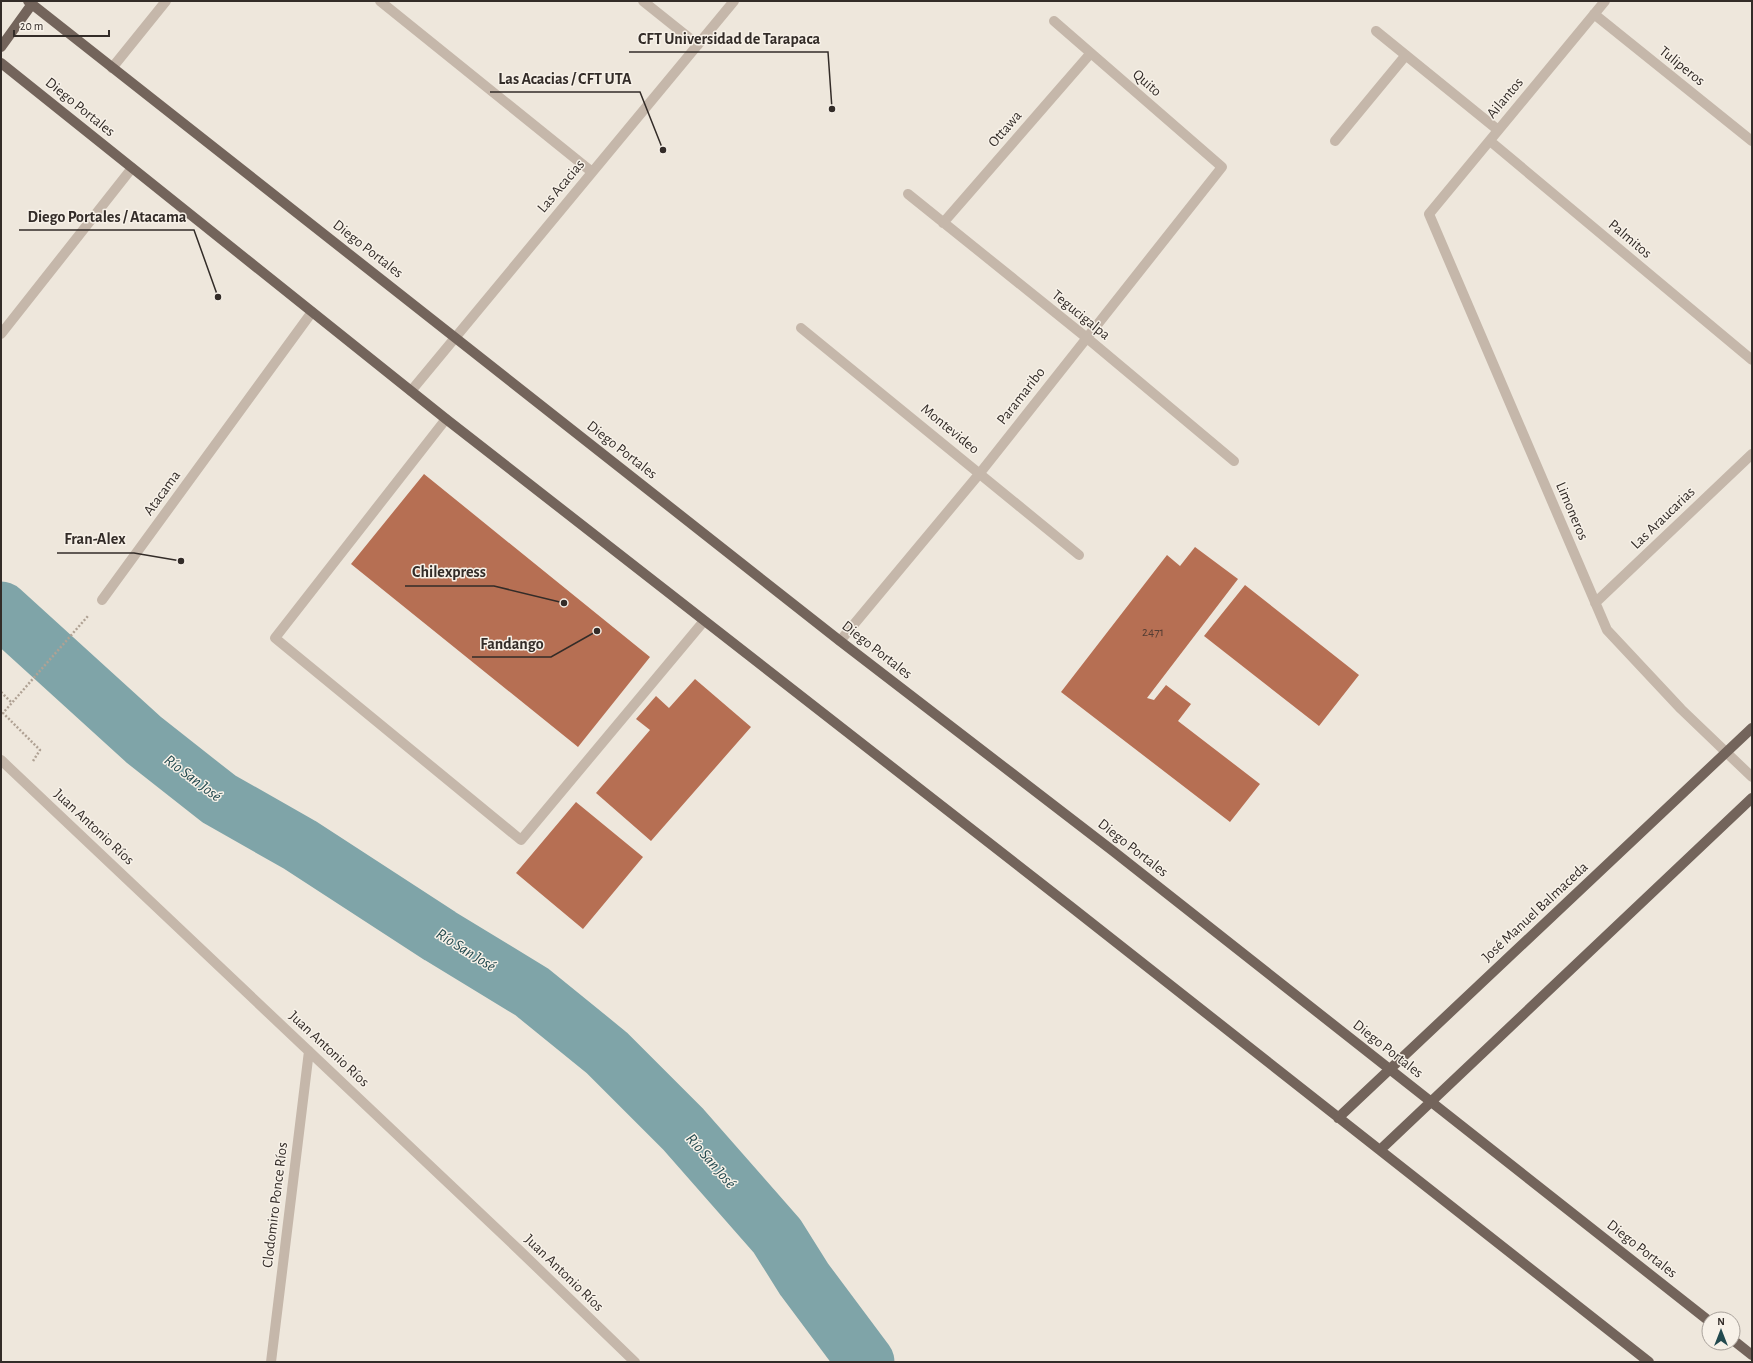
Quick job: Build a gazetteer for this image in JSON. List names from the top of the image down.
{
  "streets": {
    "main road": ["Diego Portales", "José Manuel Balmaceda"],
    "street": [
      "Tuliperos",
      "Quito",
      "Ailantos",
      "Ottawa",
      "Las Acacias",
      "Palmitos",
      "Tegucigalpa",
      "Paramaribo",
      "Montevideo",
      "Atacama",
      "Limoneros",
      "Las Araucarias",
      "Juan Antonio Ríos",
      "Clodomiro Ponce Ríos"
    ]
  },
  "crossings": [
    ["Tuliperos", "Ailantos"],
    ["Quito", "Ottawa"],
    ["Quito", "Paramaribo"],
    ["Ailantos", "Palmitos"],
    ["Ailantos", "Limoneros"],
    ["Diego Portales", "Las Acacias"],
    ["Diego Portales", "Paramaribo"],
    ["Diego Portales", "Atacama"],
    ["Diego Portales", "José Manuel Balmaceda"],
    ["Ottawa", "Tegucigalpa"],
    ["Tegucigalpa", "Paramaribo"],
    ["Paramaribo", "Montevideo"],
    ["Limoneros", "Las Araucarias"],
    ["Limoneros", "José Manuel Balmaceda"],
    ["Juan Antonio Ríos", "Clodomiro Ponce Ríos"]
  ],
  "water": ["Río San José"],
  "places": [
    "CFT Universidad de Tarapaca",
    "Las Acacias / CFT UTA",
    "Diego Portales / Atacama",
    "Fran-Alex",
    "Chilexpress",
    "Fandango"
  ],
  "house_numbers": ["2471"],
  "scale_bar": "20 m",
  "north": "top"
}
